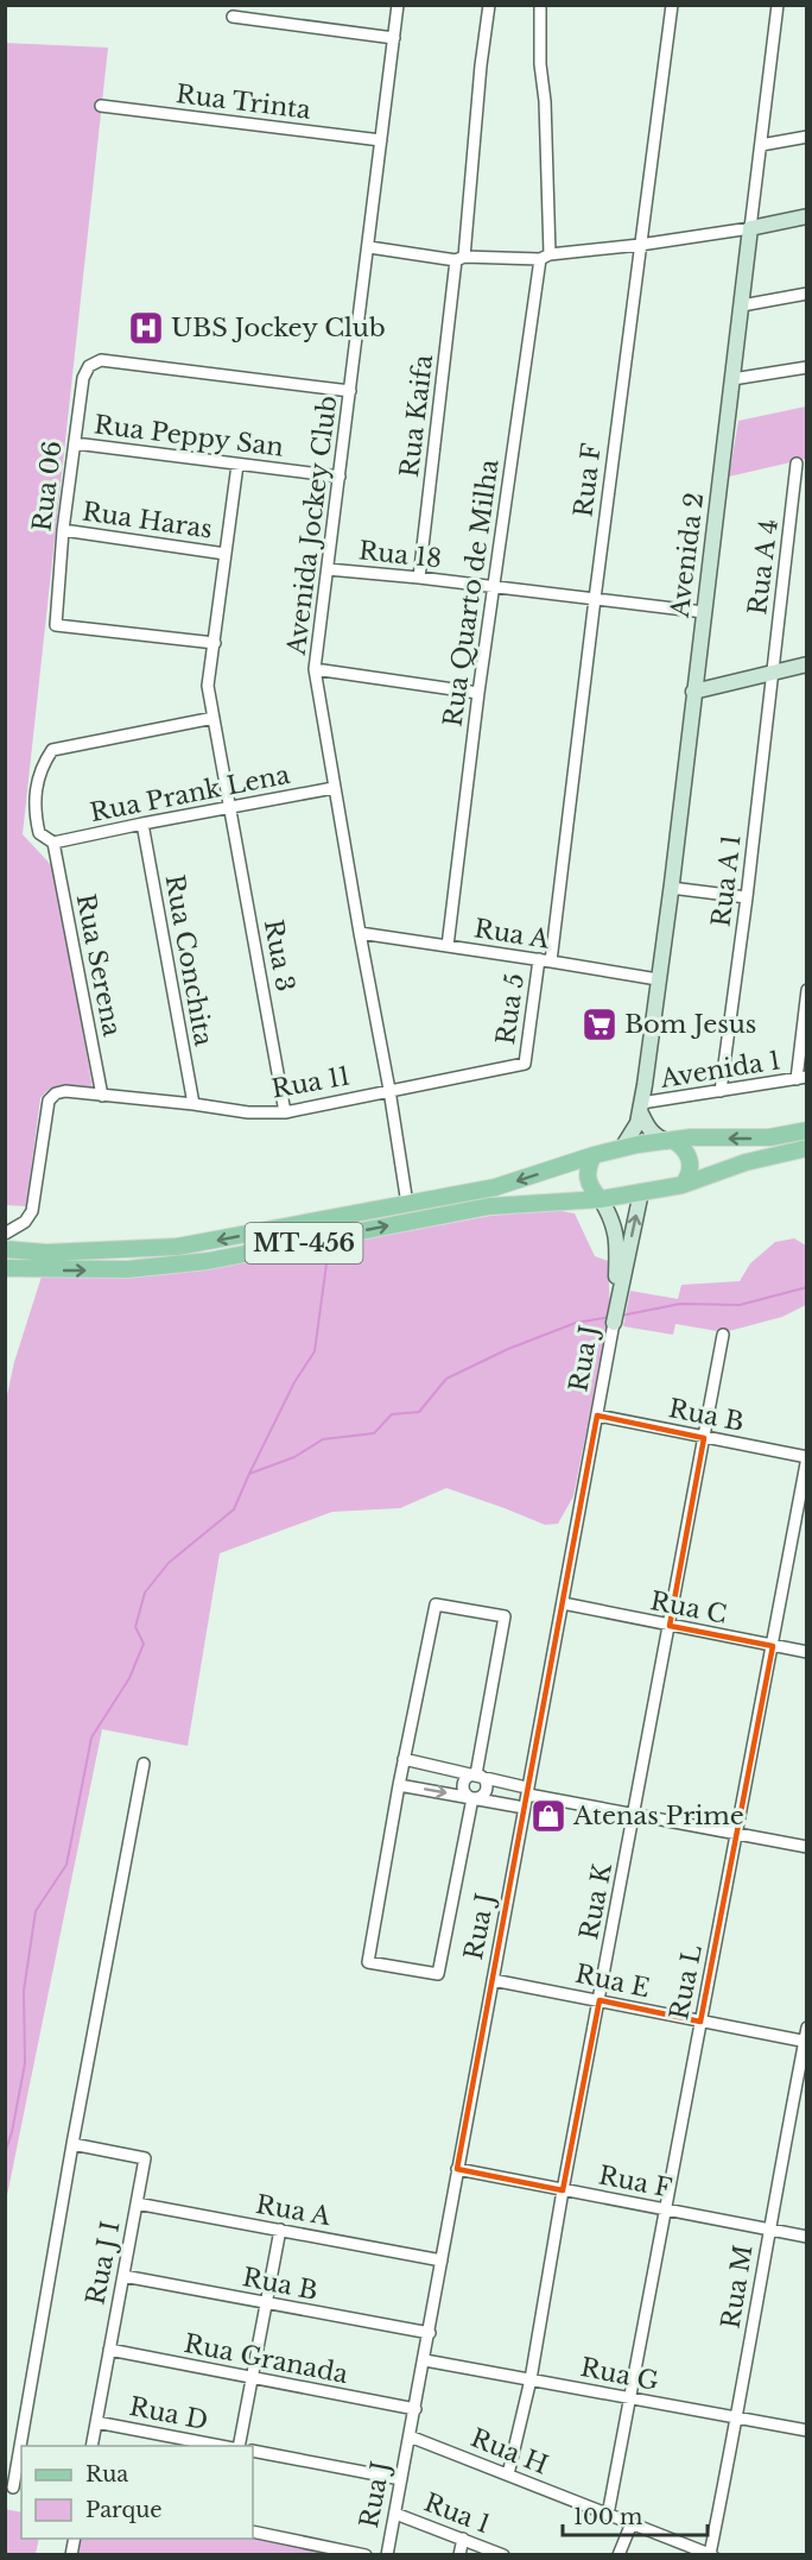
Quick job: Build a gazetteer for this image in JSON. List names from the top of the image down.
{
  "streets": {
    "main road": ["MT-456"],
    "street": [
      "Rua Trinta",
      "Rua Kaifa",
      "Rua Peppy San",
      "Rua F",
      "Rua 06",
      "Rua Haras",
      "Avenida Jockey Club",
      "Rua 18",
      "Avenida 2",
      "Rua A 4",
      "Rua Quarto de Milha",
      "Rua Prank Lena",
      "Rua A 1",
      "Rua A",
      "Rua 3",
      "Rua Conchita",
      "Rua Serena",
      "Rua 5",
      "Avenida 1",
      "Rua 11",
      "Rua J",
      "Rua B",
      "Rua C",
      "Rua K",
      "Rua E",
      "Rua L",
      "Rua J I",
      "Rua M",
      "Rua Granada",
      "Rua G",
      "Rua D",
      "Rua H",
      "Rua 1"
    ]
  },
  "crossings": [
    ["Rua Trinta", "Avenida Jockey Club"],
    ["Rua Kaifa", "Rua 18"],
    ["Rua Peppy San", "Rua 06"],
    ["Rua Peppy San", "Avenida Jockey Club"],
    ["Rua Peppy San", "Rua 3"],
    ["Rua F", "Rua 18"],
    ["Rua F", "Rua A"],
    ["Rua F", "Rua 5"],
    ["Rua F", "Rua J"],
    ["Rua F", "Rua K"],
    ["Rua F", "Rua L"],
    ["Rua F", "Rua M"],
    ["Rua 06", "Rua Haras"],
    ["Rua 06", "Avenida Jockey Club"],
    ["Rua 06", "Rua 3"],
    ["Rua Haras", "Rua 3"],
    ["Avenida Jockey Club", "Rua 18"],
    ["Avenida Jockey Club", "Rua Prank Lena"],
    ["Avenida Jockey Club", "Rua A"],
    ["Avenida Jockey Club", "Rua 11"],
    ["Avenida Jockey Club", "MT-456"],
    ["Rua 18", "Rua Quarto de Milha"],
    ["Avenida 2", "Rua A"],
    ["Avenida 2", "Avenida 1"],
    ["Avenida 2", "MT-456"],
    ["Rua A 4", "Rua A 1"],
    ["Rua Quarto de Milha", "Rua A"],
    ["Rua Prank Lena", "Rua 3"],
    ["Rua Prank Lena", "Rua Conchita"],
    ["Rua Prank Lena", "Rua Serena"],
    ["Rua A 1", "Avenida 1"],
    ["Rua A", "Rua 5"],
    ["Rua A", "Rua J"],
    ["Rua A", "Rua J I"],
    ["Rua 3", "Rua 11"],
    ["Rua Conchita", "Rua 11"],
    ["Rua Serena", "Rua 11"],
    ["Rua 5", "Rua 11"],
    ["MT-456", "Rua J"],
    ["Rua J", "Rua B"],
    ["Rua J", "Rua C"],
    ["Rua J", "Rua E"],
    ["Rua J", "Rua Granada"],
    ["Rua J", "Rua G"],
    ["Rua J", "Rua H"],
    ["Rua J", "Rua 1"],
    ["Rua B", "Rua K"],
    ["Rua B", "Rua L"],
    ["Rua B", "Rua J I"],
    ["Rua C", "Rua K"],
    ["Rua C", "Rua L"],
    ["Rua K", "Rua E"],
    ["Rua K", "Rua G"],
    ["Rua K", "Rua H"],
    ["Rua E", "Rua L"],
    ["Rua E", "Rua M"],
    ["Rua L", "Rua G"],
    ["Rua L", "Rua H"],
    ["Rua J I", "Rua Granada"],
    ["Rua J I", "Rua D"],
    ["Rua M", "Rua G"],
    ["Rua M", "Rua H"]
  ],
  "places": {
    "hospital": ["UBS Jockey Club"],
    "supermarket": ["Bom Jesus"],
    "shop": ["Atenas Prime"]
  },
  "legend": ["Rua", "Parque"],
  "scale_bar": "100 m"
}
